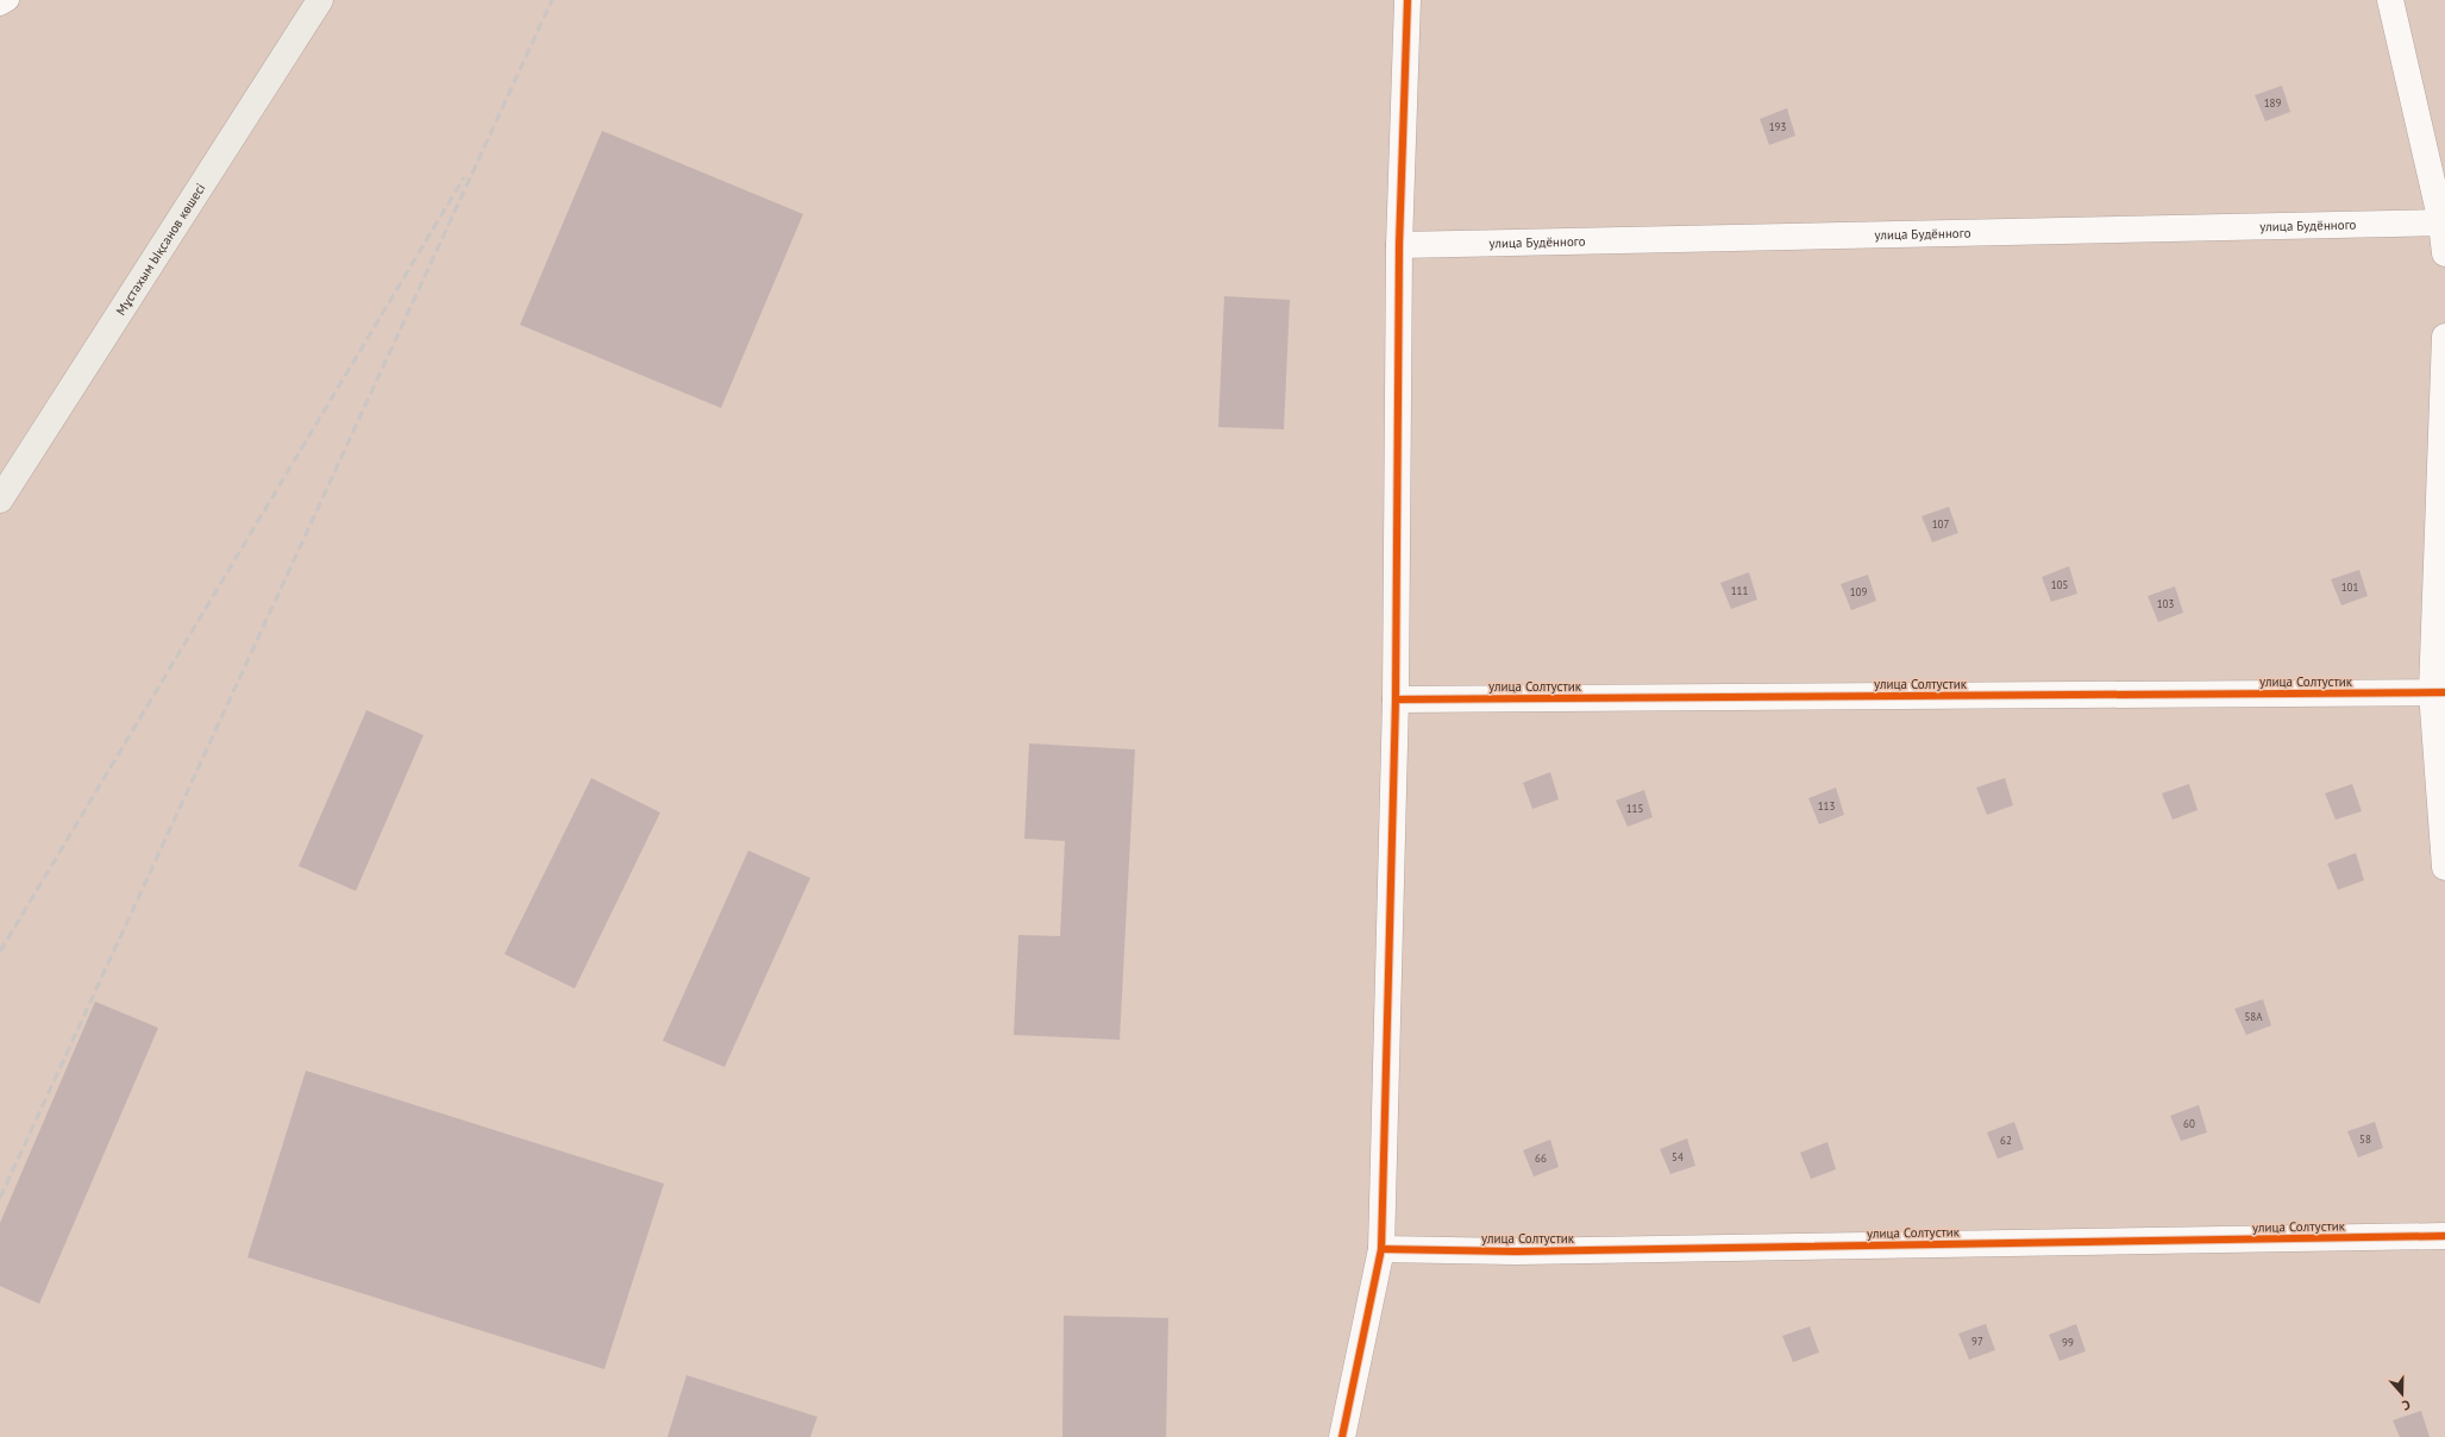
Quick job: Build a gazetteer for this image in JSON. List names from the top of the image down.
{
  "streets": {
    "main road": ["Мұстахым Ықсанов көшесі"],
    "street": ["улица Будённого", "улица Солтустик"]
  },
  "house_numbers": [
    "189",
    "193",
    "107",
    "105",
    "101",
    "111",
    "109",
    "103",
    "113",
    "115",
    "58А",
    "60",
    "58",
    "62",
    "54",
    "66",
    "97",
    "99"
  ],
  "north": "bottom"
}
